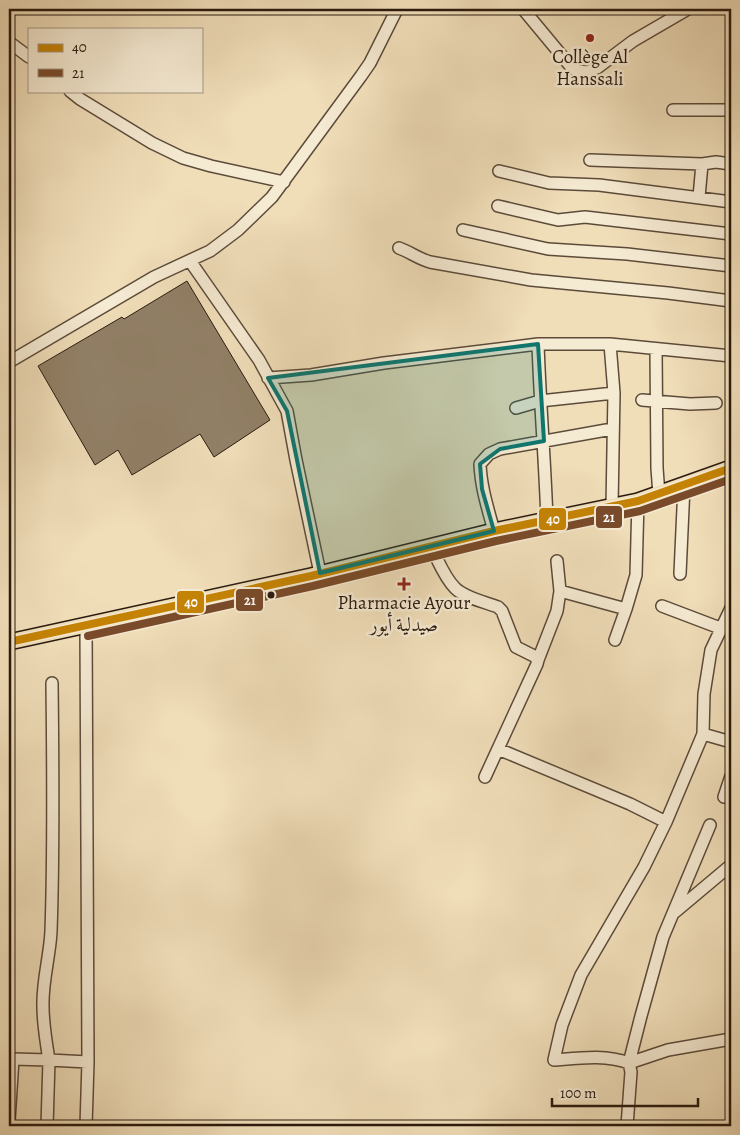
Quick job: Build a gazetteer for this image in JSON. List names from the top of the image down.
{
  "places": {
    "other": ["Collège Al Hanssali"],
    "health": ["Pharmacie Ayour صيدلية أيور"]
  },
  "lines": ["transit line 40", "transit line 21"],
  "legend": ["40", "21"],
  "scale_bar": "100 m"
}
